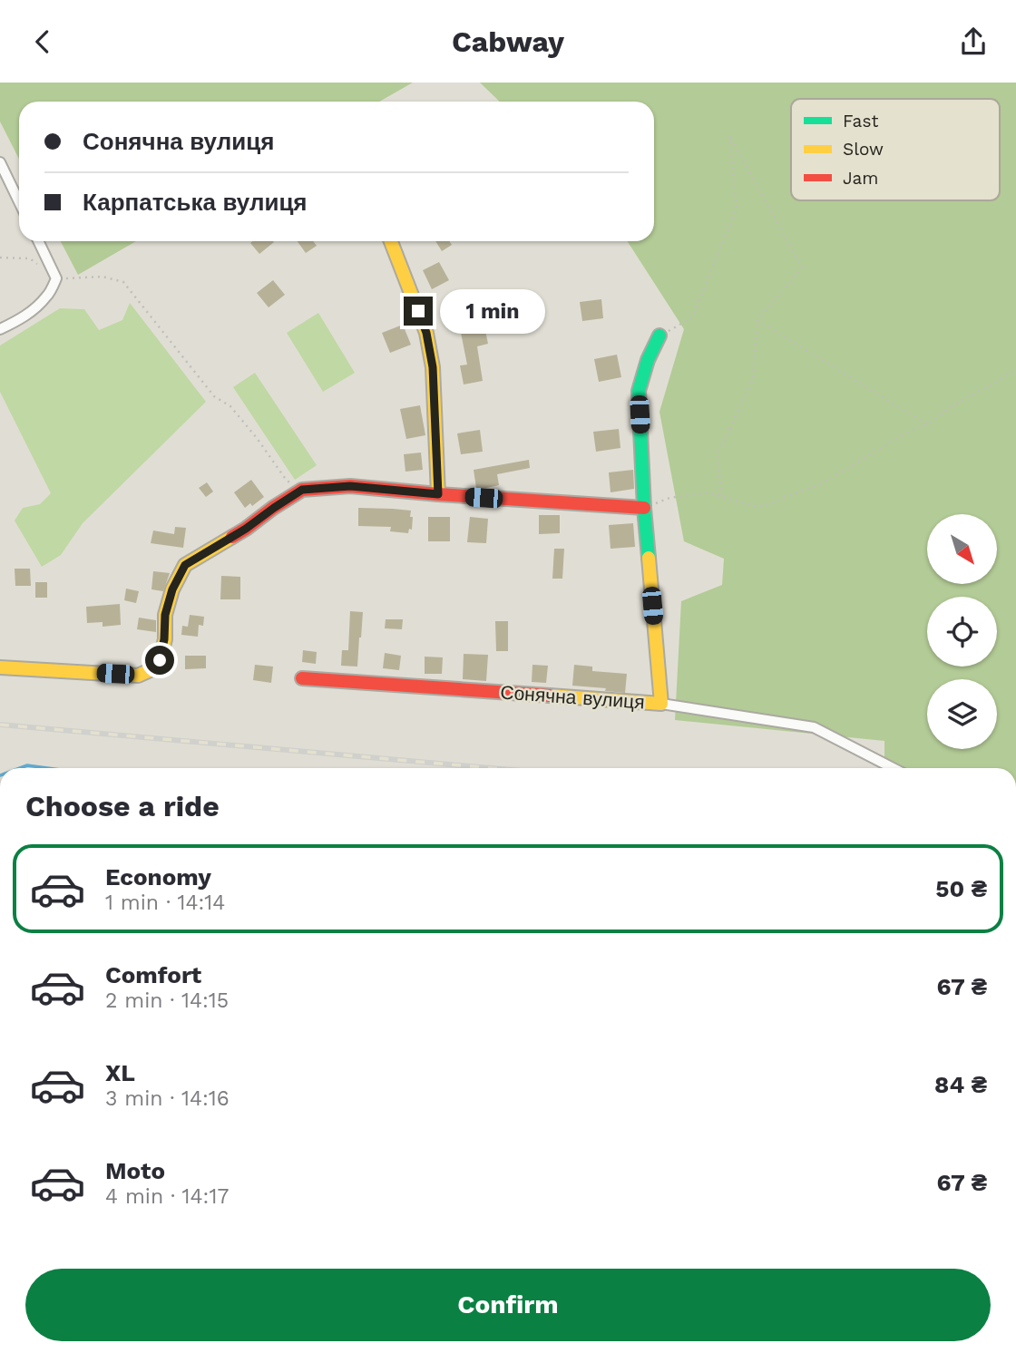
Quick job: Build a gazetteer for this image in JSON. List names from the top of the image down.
{
  "streets": {
    "street": ["Сонячна вулиця"]
  },
  "legend": ["Fast", "Slow", "Jam"],
  "north": "bottom right",
  "page": {
    "header": "Cabway",
    "banner": ["Сонячна вулиця", "Карпатська вулиця"],
    "bubble": "1 min",
    "heading": "Choose a ride",
    "list": [
      {
        "name": "Economy",
        "note": "1 min · 14:14",
        "value": "50 ₴"
      },
      {
        "name": "Comfort",
        "note": "2 min · 14:15",
        "value": "67 ₴"
      },
      {
        "name": "XL",
        "note": "3 min · 14:16",
        "value": "84 ₴"
      },
      {
        "name": "Moto",
        "note": "4 min · 14:17",
        "value": "67 ₴"
      }
    ],
    "buttons": "Confirm"
  }
}
